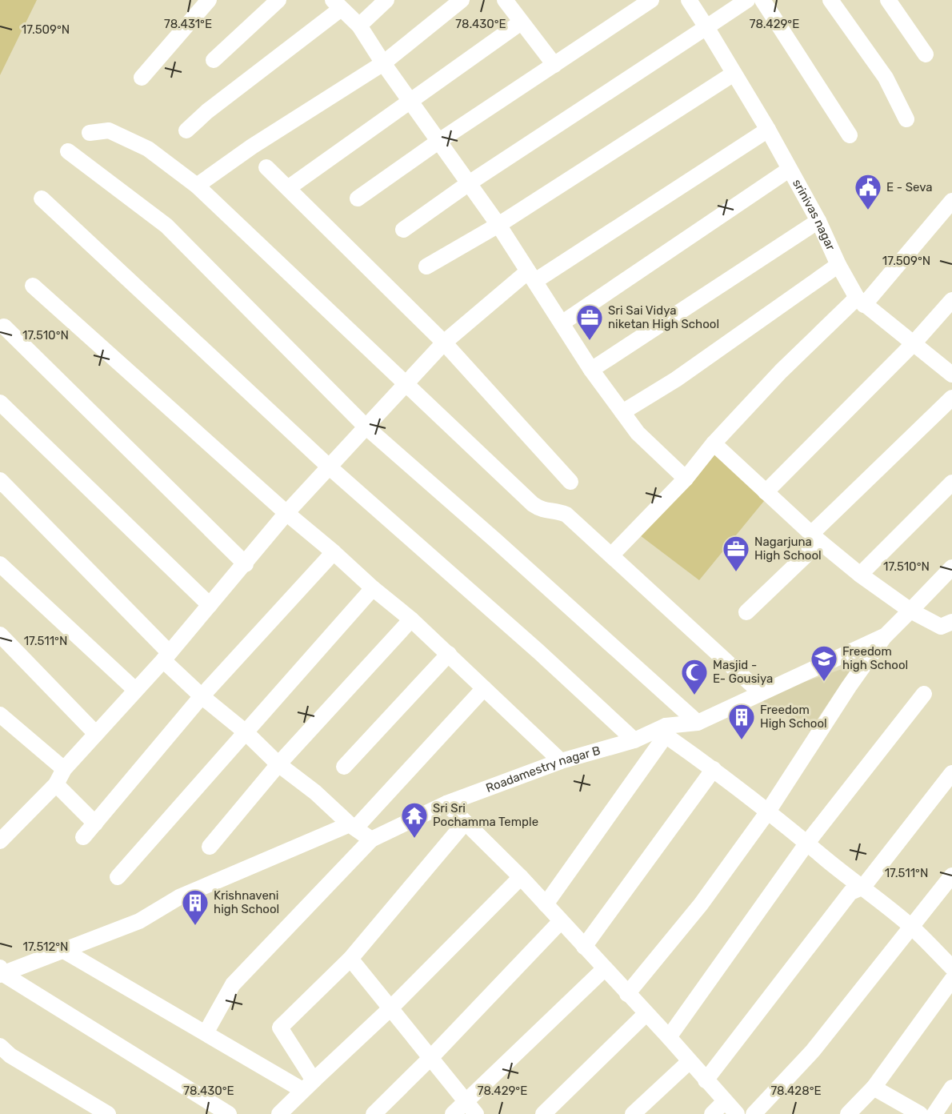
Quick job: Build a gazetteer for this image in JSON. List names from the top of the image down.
{
  "streets": {
    "street": ["srinivas nagar", "Roadamestry nagar B"]
  },
  "places": {
    "public building": ["E - Seva"],
    "office": ["Sri Sai Vidya niketan High School", "Nagarjuna High School"],
    "school or university": ["Freedom high School"],
    "mosque": ["Masjid - E- Gousiya"],
    "building": ["Freedom High School", "Krishnaveni high School"],
    "temple": ["Sri Sri Pochamma Temple"]
  },
  "coordinates": [
    "78.431°E",
    "78.430°E",
    "78.429°E",
    "17.509°N",
    "17.510°N",
    "17.511°N",
    "17.512°N",
    "78.428°E"
  ]
}
